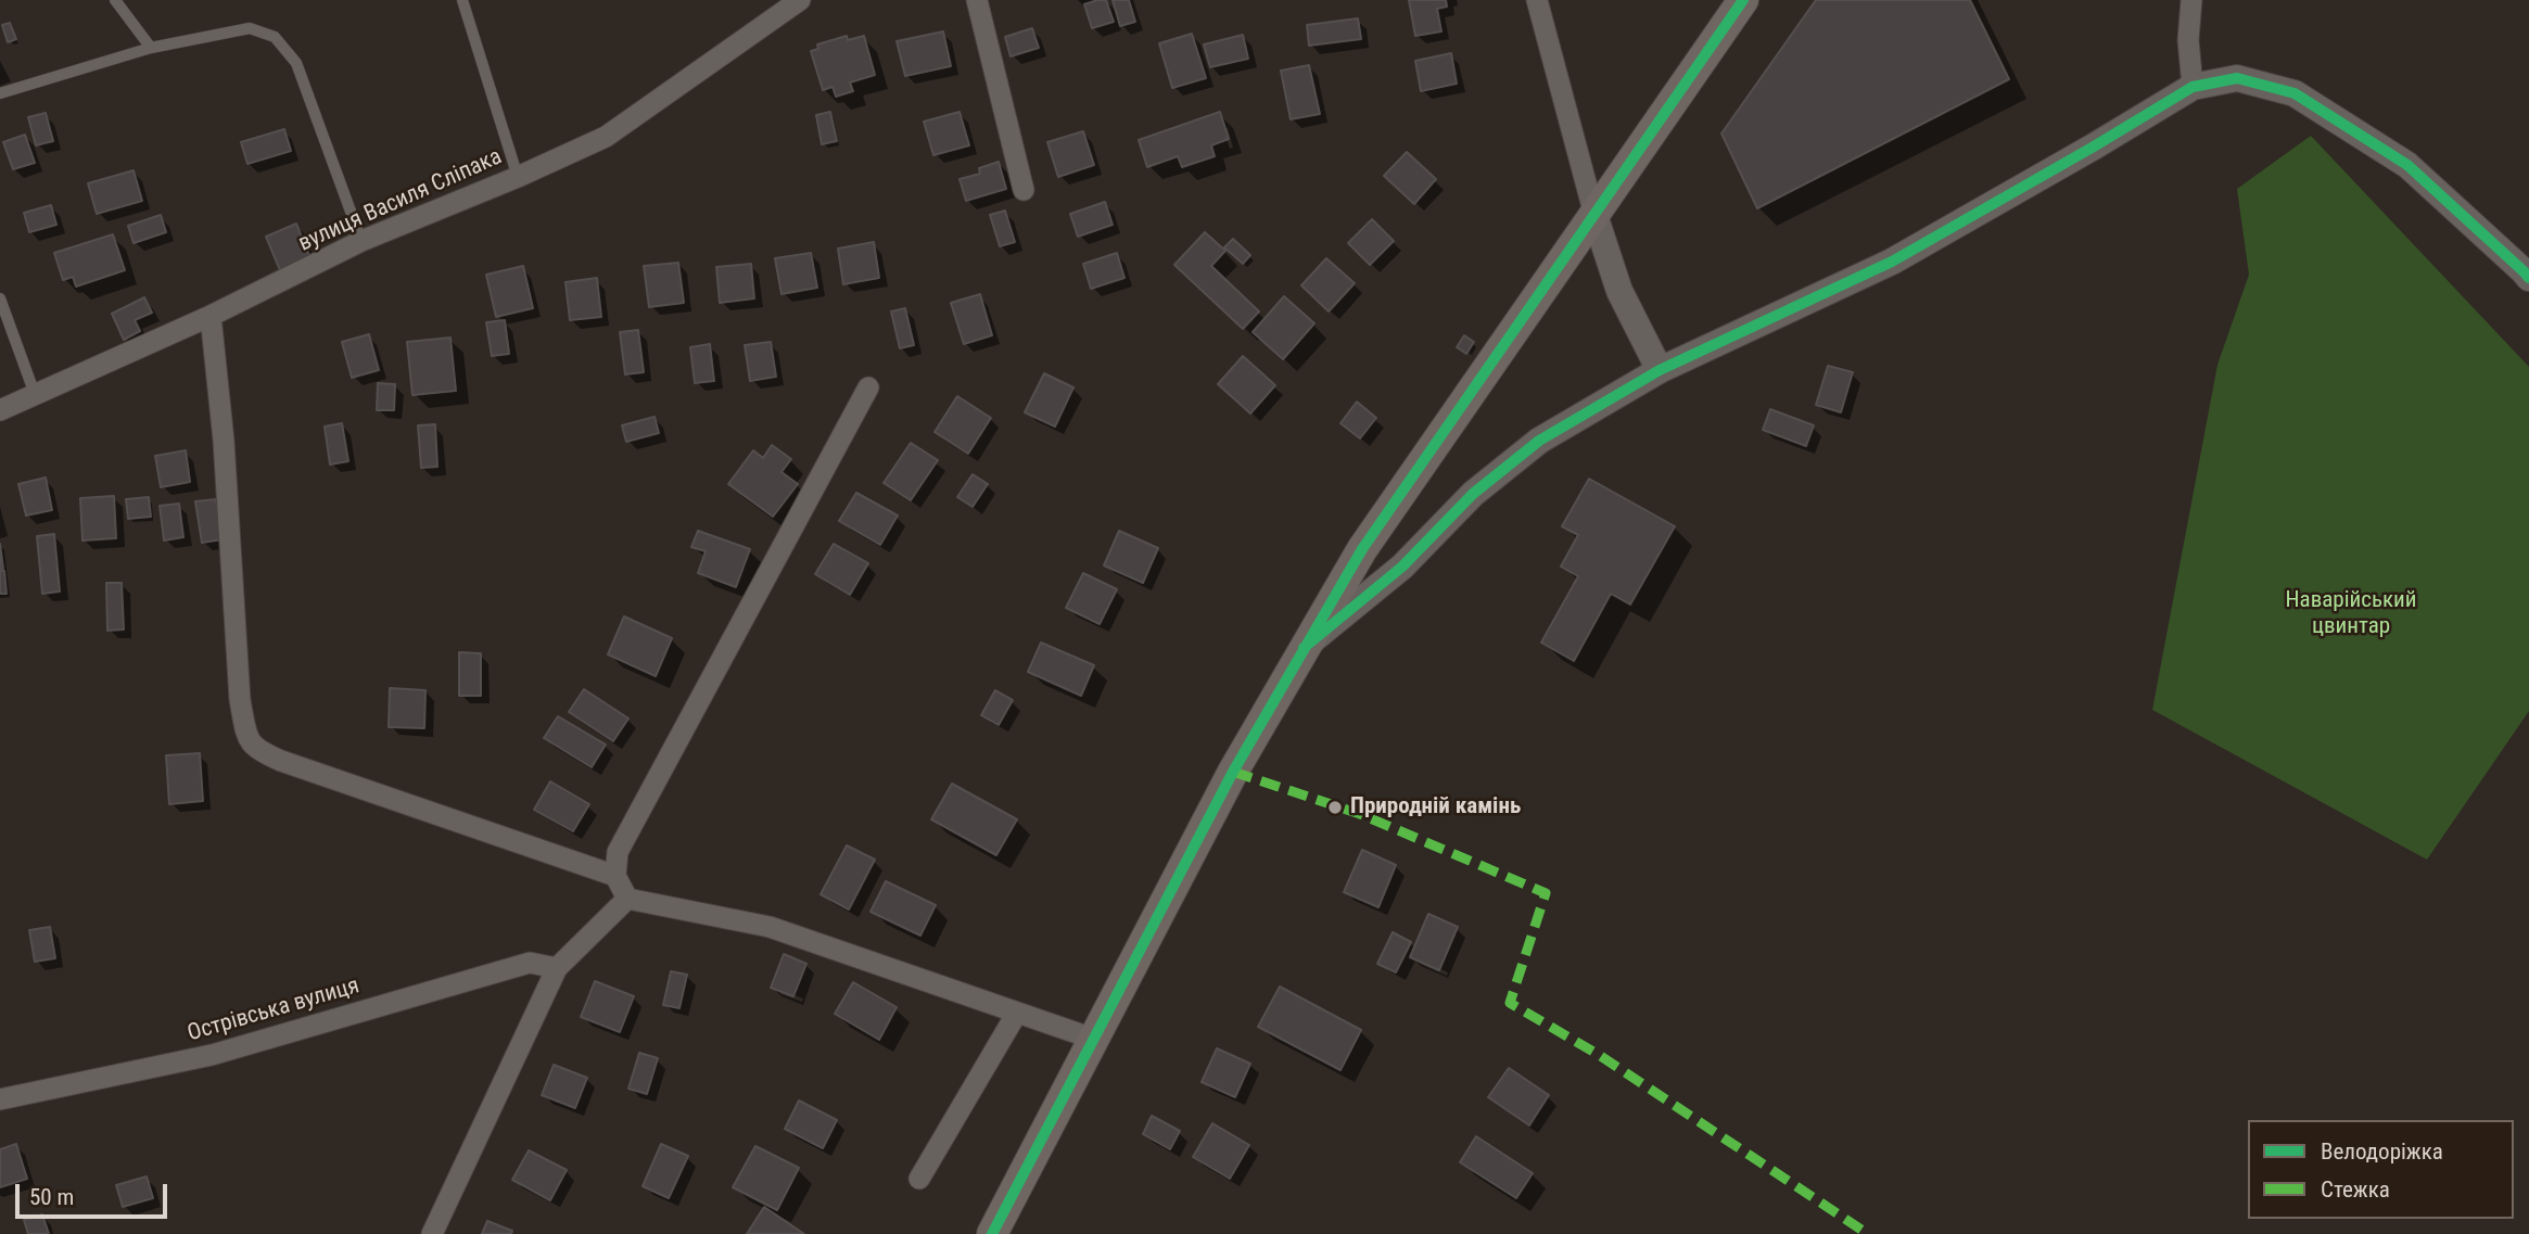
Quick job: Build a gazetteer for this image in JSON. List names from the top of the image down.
{
  "streets": {
    "street": ["вулиця Василя Сліпака", "Острівська вулиця"]
  },
  "parks": ["Наварійський цвинтар"],
  "places": ["Природній камінь"],
  "legend": ["Велодоріжка", "Стежка"],
  "scale_bar": "50 m"
}
